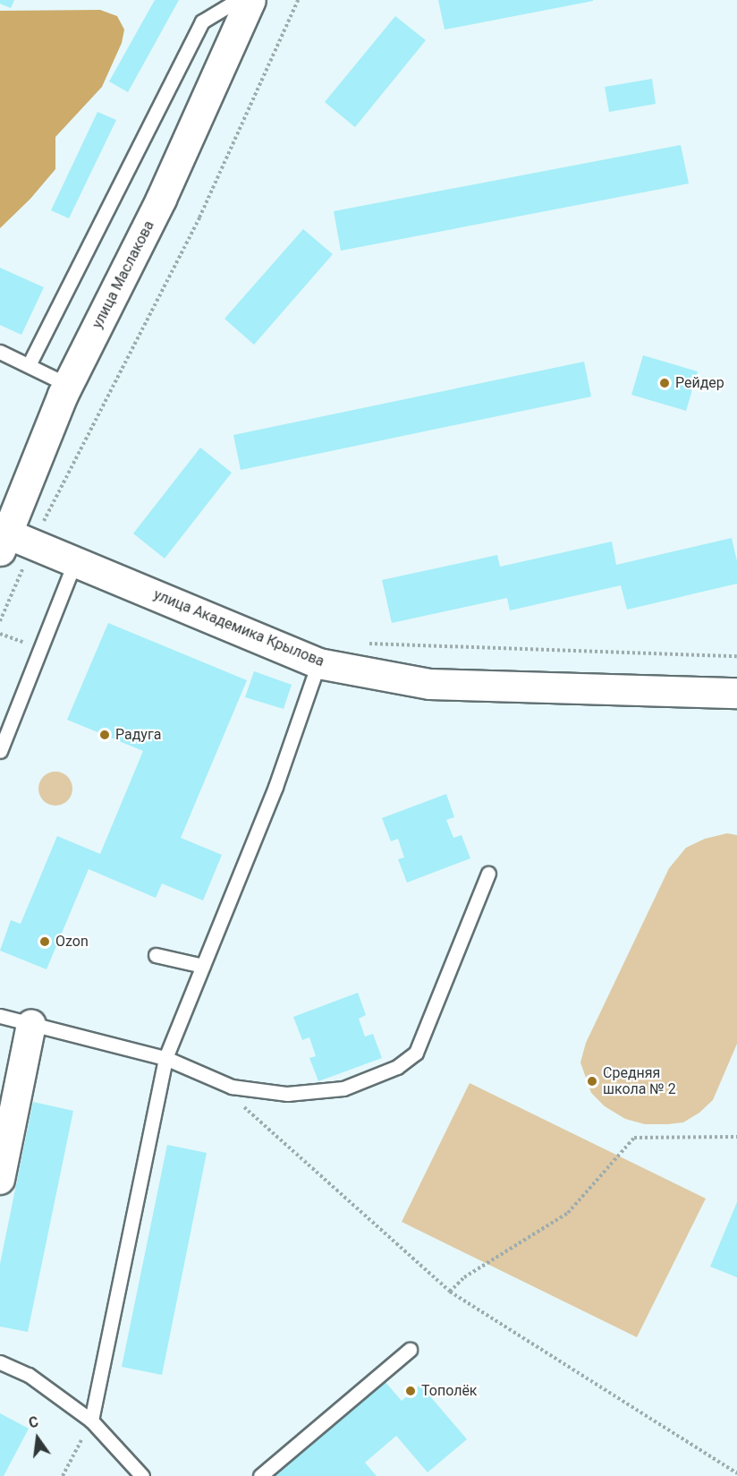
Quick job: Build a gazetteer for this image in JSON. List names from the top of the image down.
{
  "streets": {
    "street": ["улица Маслакова", "улица Академика Крылова"]
  },
  "crossings": [
    ["улица Маслакова", "улица Академика Крылова"]
  ],
  "places": [
    "Рейдер",
    "Радуга",
    "Ozon",
    "Средняя школа № 2",
    "Тополёк"
  ],
  "north": "top"
}
